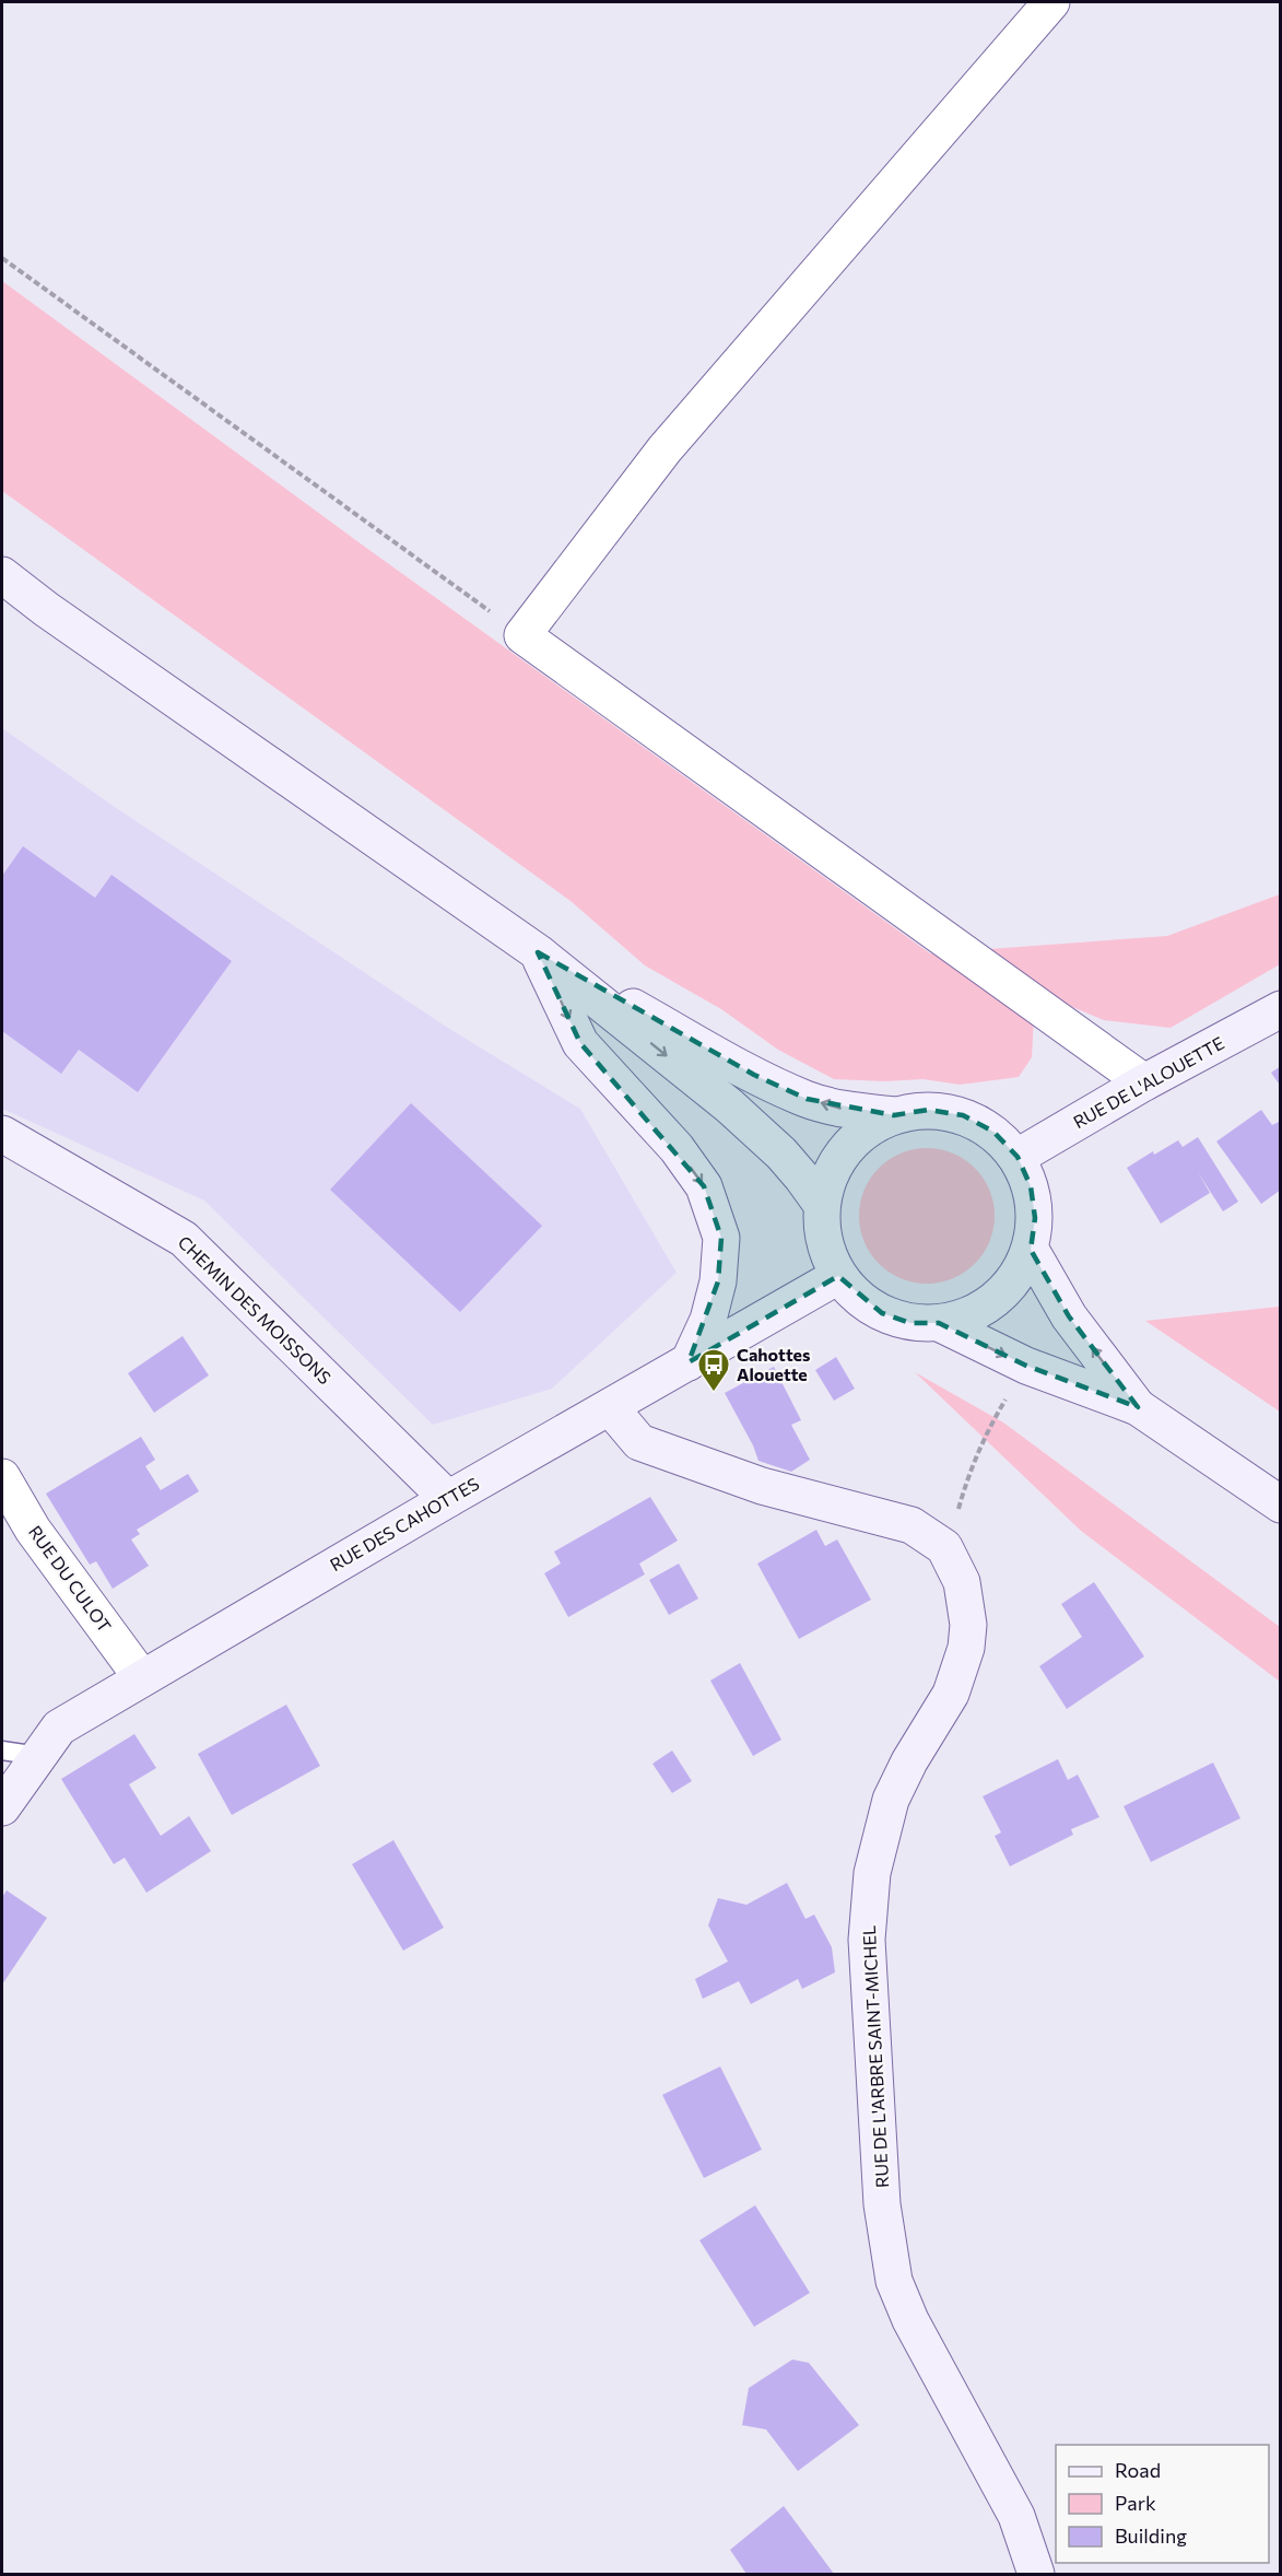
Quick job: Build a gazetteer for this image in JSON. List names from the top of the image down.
{
  "streets": {
    "street": [
      "RUE DE L'ALOUETTE",
      "CHEMIN DES MOISSONS",
      "RUE DES CAHOTTES",
      "RUE DU CULOT",
      "RUE DE L'ARBRE SAINT-MICHEL"
    ]
  },
  "crossings": [
    ["RUE DE L'ALOUETTE", "RUE DES CAHOTTES"],
    ["CHEMIN DES MOISSONS", "RUE DES CAHOTTES"],
    ["RUE DES CAHOTTES", "RUE DU CULOT"],
    ["RUE DES CAHOTTES", "RUE DE L'ARBRE SAINT-MICHEL"]
  ],
  "places": {
    "bus stop": ["Cahottes Alouette"]
  },
  "legend": ["Road", "Park", "Building"]
}
